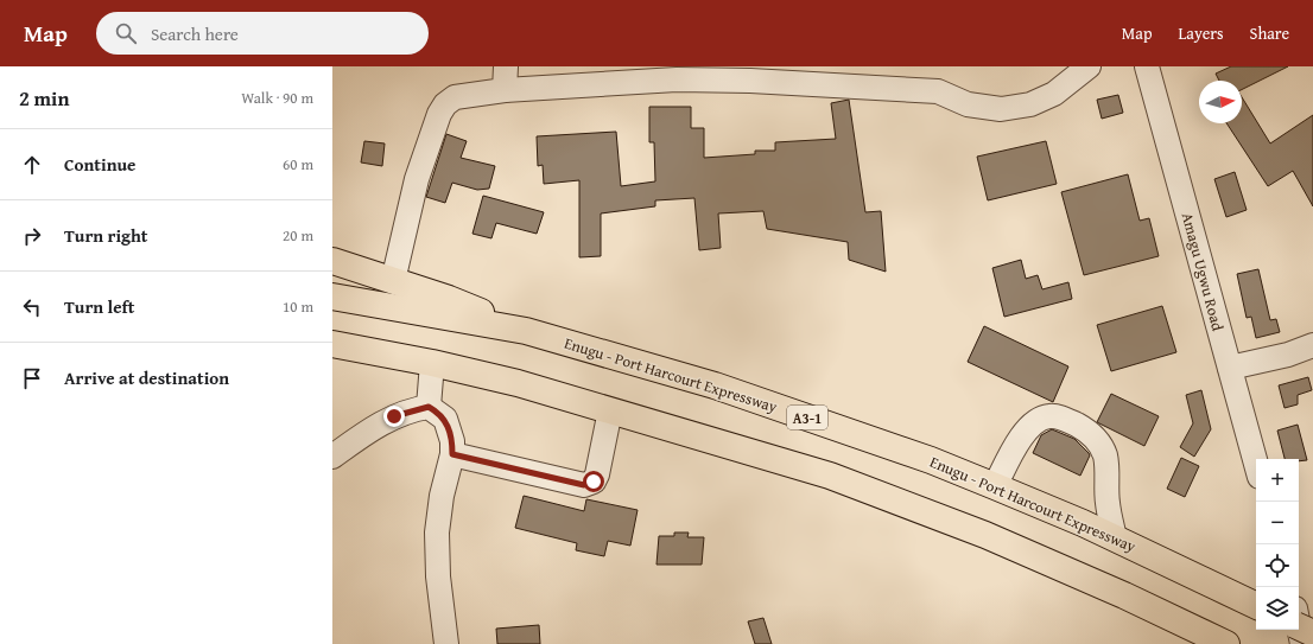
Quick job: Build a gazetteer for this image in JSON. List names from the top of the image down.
{
  "streets": {
    "highway": ["Enugu - Port Harcourt Expressway", "A3-1"],
    "street": ["Amagu Ugwu Road"]
  },
  "north": "right",
  "page": {
    "header": "Map",
    "search": "Search here",
    "nav": ["Map", "Layers", "Share"],
    "heading": ["2 min", "Walk · 90 m"],
    "list": [
      ["Continue", "60 m"],
      ["Turn right", "20 m"],
      ["Turn left", "10 m"],
      "Arrive at destination"
    ],
    "map_buttons": ["+", "−"]
  }
}
